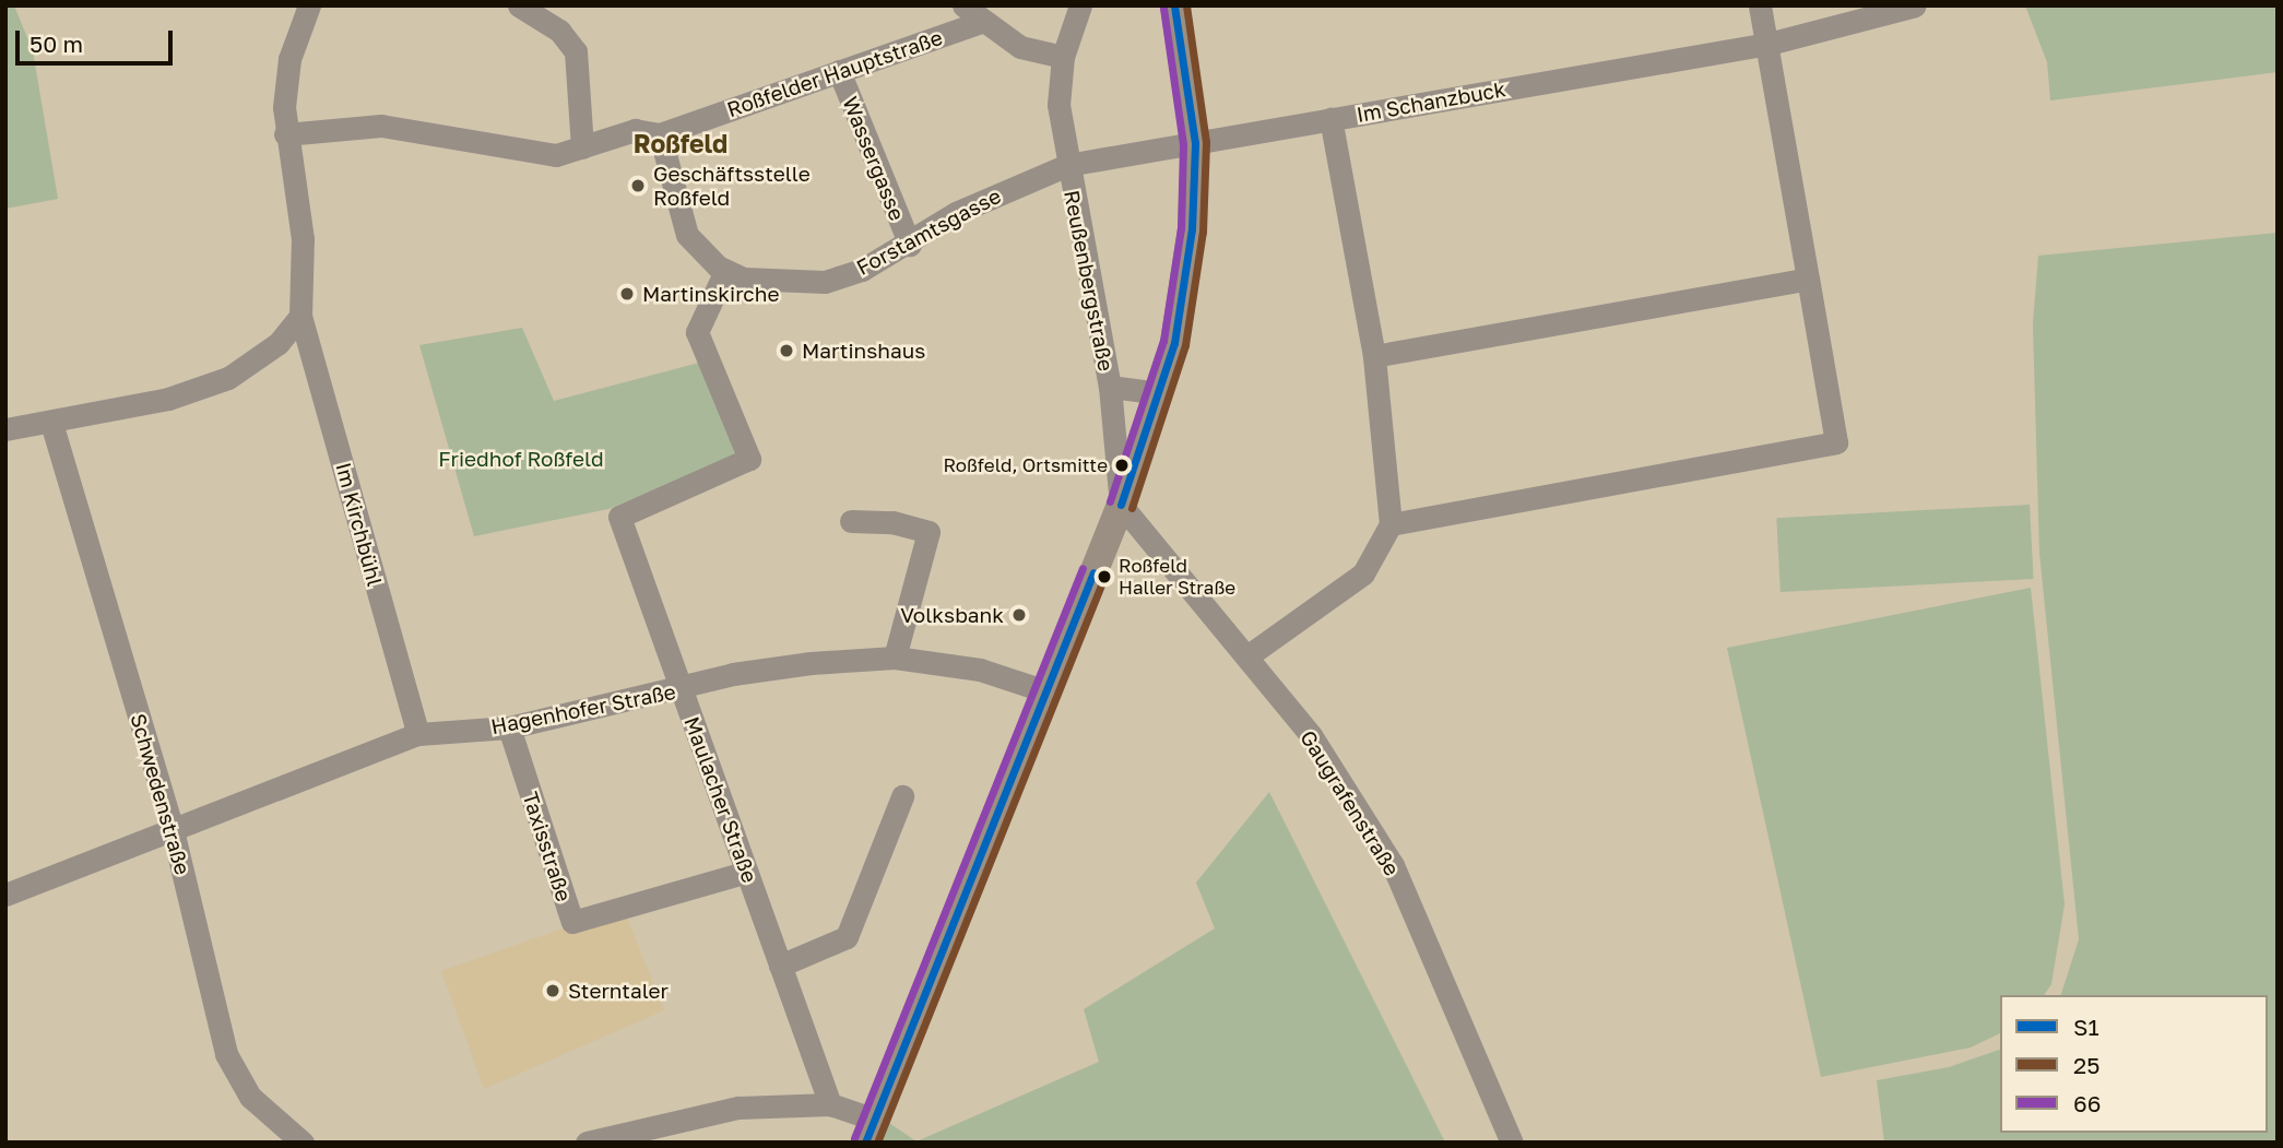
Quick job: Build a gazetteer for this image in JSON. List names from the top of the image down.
{
  "streets": {
    "street": [
      "Roßfelder Hauptstraße",
      "Im Schanzbuck",
      "Wassergasse",
      "Forstamtsgasse",
      "Reußenbergstraße",
      "Im Kirchbühl",
      "Hagenhofer Straße",
      "Schwedenstraße",
      "Maulacher Straße",
      "Gaugrafenstraße",
      "Taxisstraße"
    ]
  },
  "crossings": [
    ["Roßfelder Hauptstraße", "Wassergasse"],
    ["Im Schanzbuck", "Forstamtsgasse"],
    ["Wassergasse", "Forstamtsgasse"],
    ["Forstamtsgasse", "Reußenbergstraße"],
    ["Forstamtsgasse", "Maulacher Straße"],
    ["Reußenbergstraße", "Gaugrafenstraße"],
    ["Im Kirchbühl", "Hagenhofer Straße"],
    ["Hagenhofer Straße", "Schwedenstraße"],
    ["Hagenhofer Straße", "Maulacher Straße"],
    ["Hagenhofer Straße", "Taxisstraße"],
    ["Maulacher Straße", "Taxisstraße"]
  ],
  "districts": ["Roßfeld"],
  "parks": ["Friedhof Roßfeld"],
  "places": [
    "Geschäftsstelle Roßfeld",
    "Martinskirche",
    "Martinshaus",
    "Roßfeld, Ortsmitte",
    "Roßfeld Haller Straße",
    "Volksbank",
    "Sterntaler"
  ],
  "lines": ["transit line S1", "transit line 25", "transit line 66"],
  "legend": ["S1", "25", "66"],
  "scale_bar": "50 m"
}
